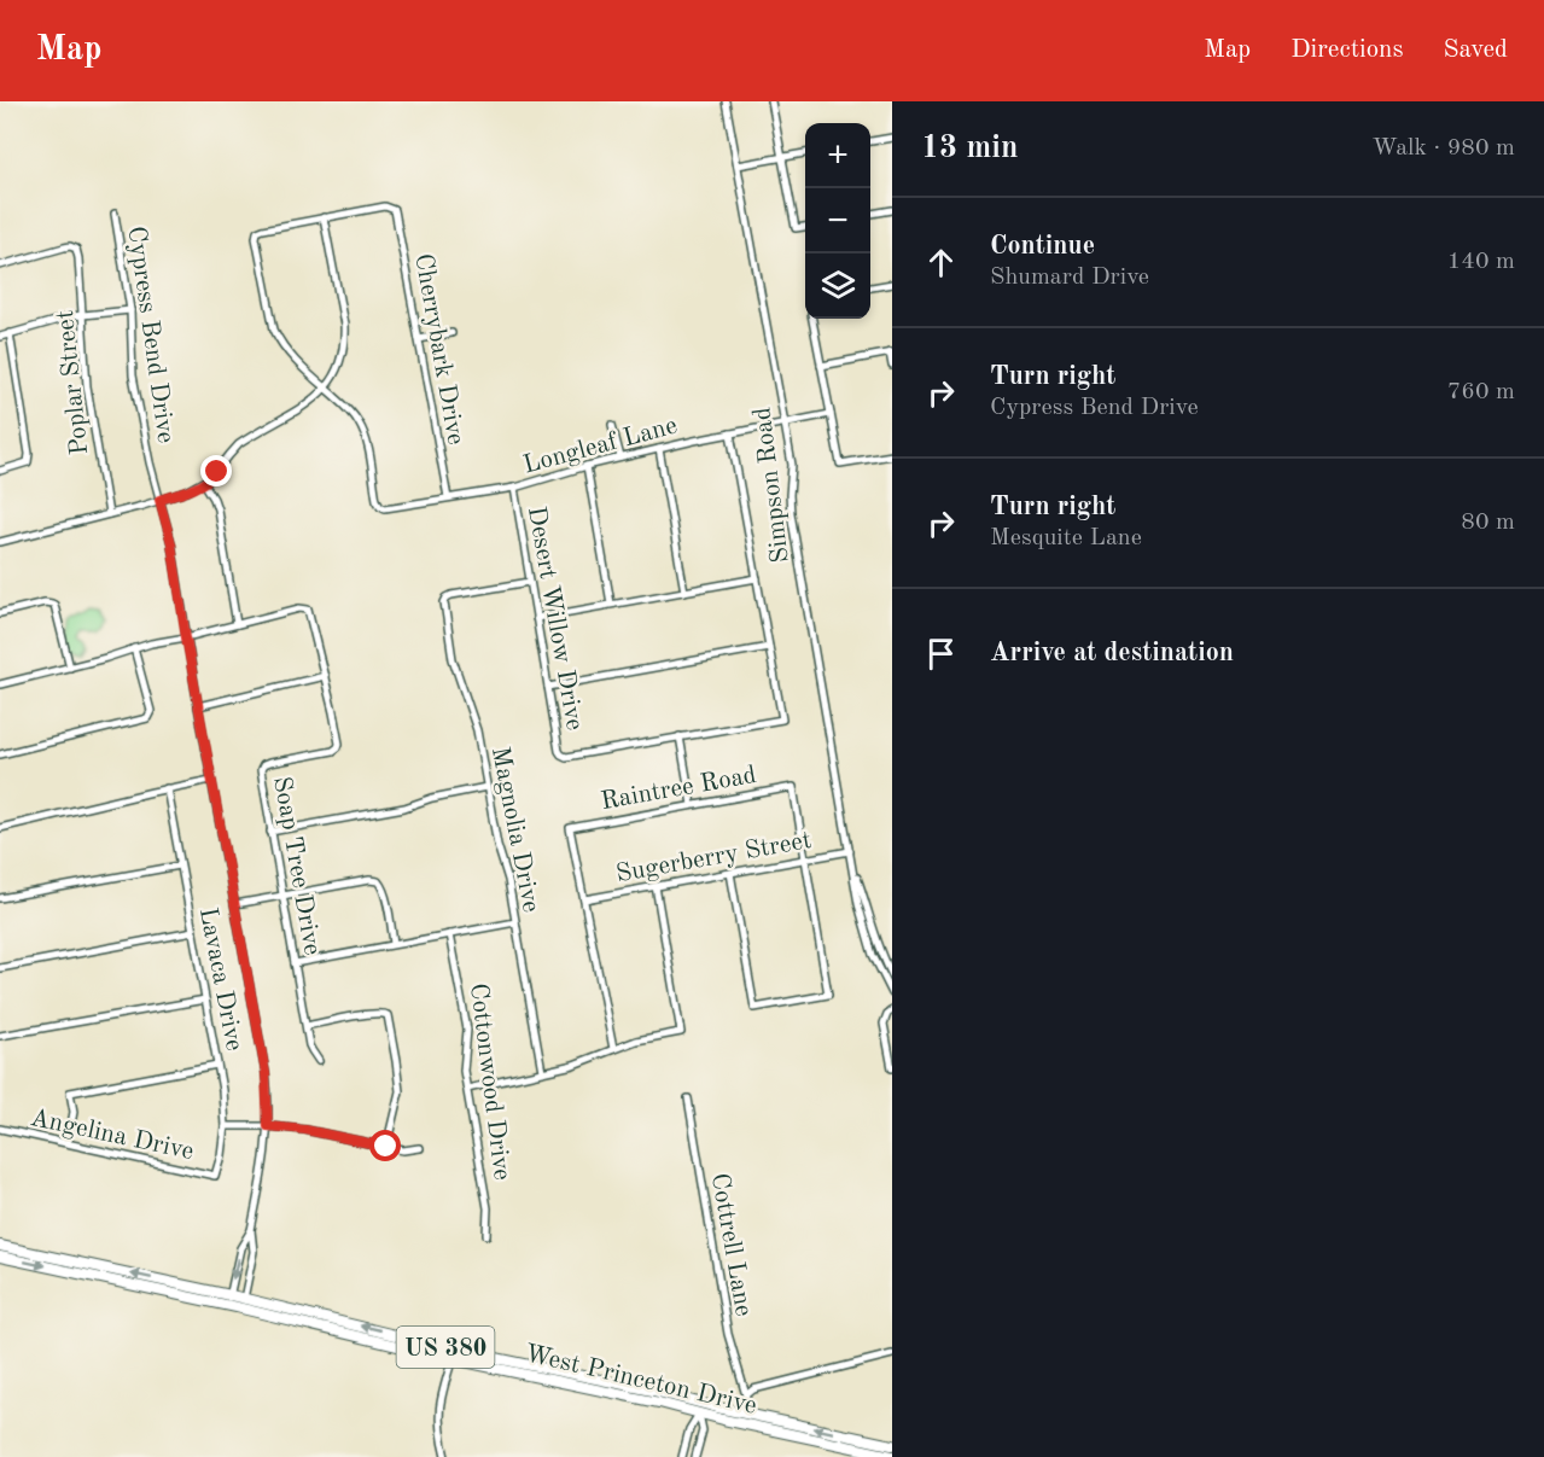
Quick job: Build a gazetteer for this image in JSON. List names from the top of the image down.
{
  "streets": {
    "highway": ["US 380", "West Princeton Drive"],
    "street": [
      "Cypress Bend Drive",
      "Cherrybark Drive",
      "Poplar Street",
      "Longleaf Lane",
      "Simpson Road",
      "Desert Willow Drive",
      "Raintree Road",
      "Magnolia Drive",
      "Sugerberry Street",
      "Soap Tree Drive",
      "Lavaca Drive",
      "Cottonwood Drive",
      "Angelina Drive",
      "Cottrell Lane"
    ]
  },
  "crossings": [
    ["Cypress Bend Drive", "West Princeton Drive"],
    ["Cherrybark Drive", "Longleaf Lane"],
    ["Longleaf Lane", "Simpson Road"],
    ["Longleaf Lane", "Desert Willow Drive"],
    ["Simpson Road", "Sugerberry Street"],
    ["Desert Willow Drive", "Magnolia Drive"],
    ["Raintree Road", "Sugerberry Street"],
    ["Lavaca Drive", "Angelina Drive"]
  ],
  "page": {
    "header": "Map",
    "nav": ["Map", "Directions", "Saved"],
    "heading": ["13 min", "Walk · 980 m"],
    "map_buttons": ["+", "−"],
    "list": [
      ["Continue", "Shumard Drive", "140 m"],
      ["Turn right", "Cypress Bend Drive", "760 m"],
      ["Turn right", "Mesquite Lane", "80 m"],
      "Arrive at destination"
    ]
  }
}
